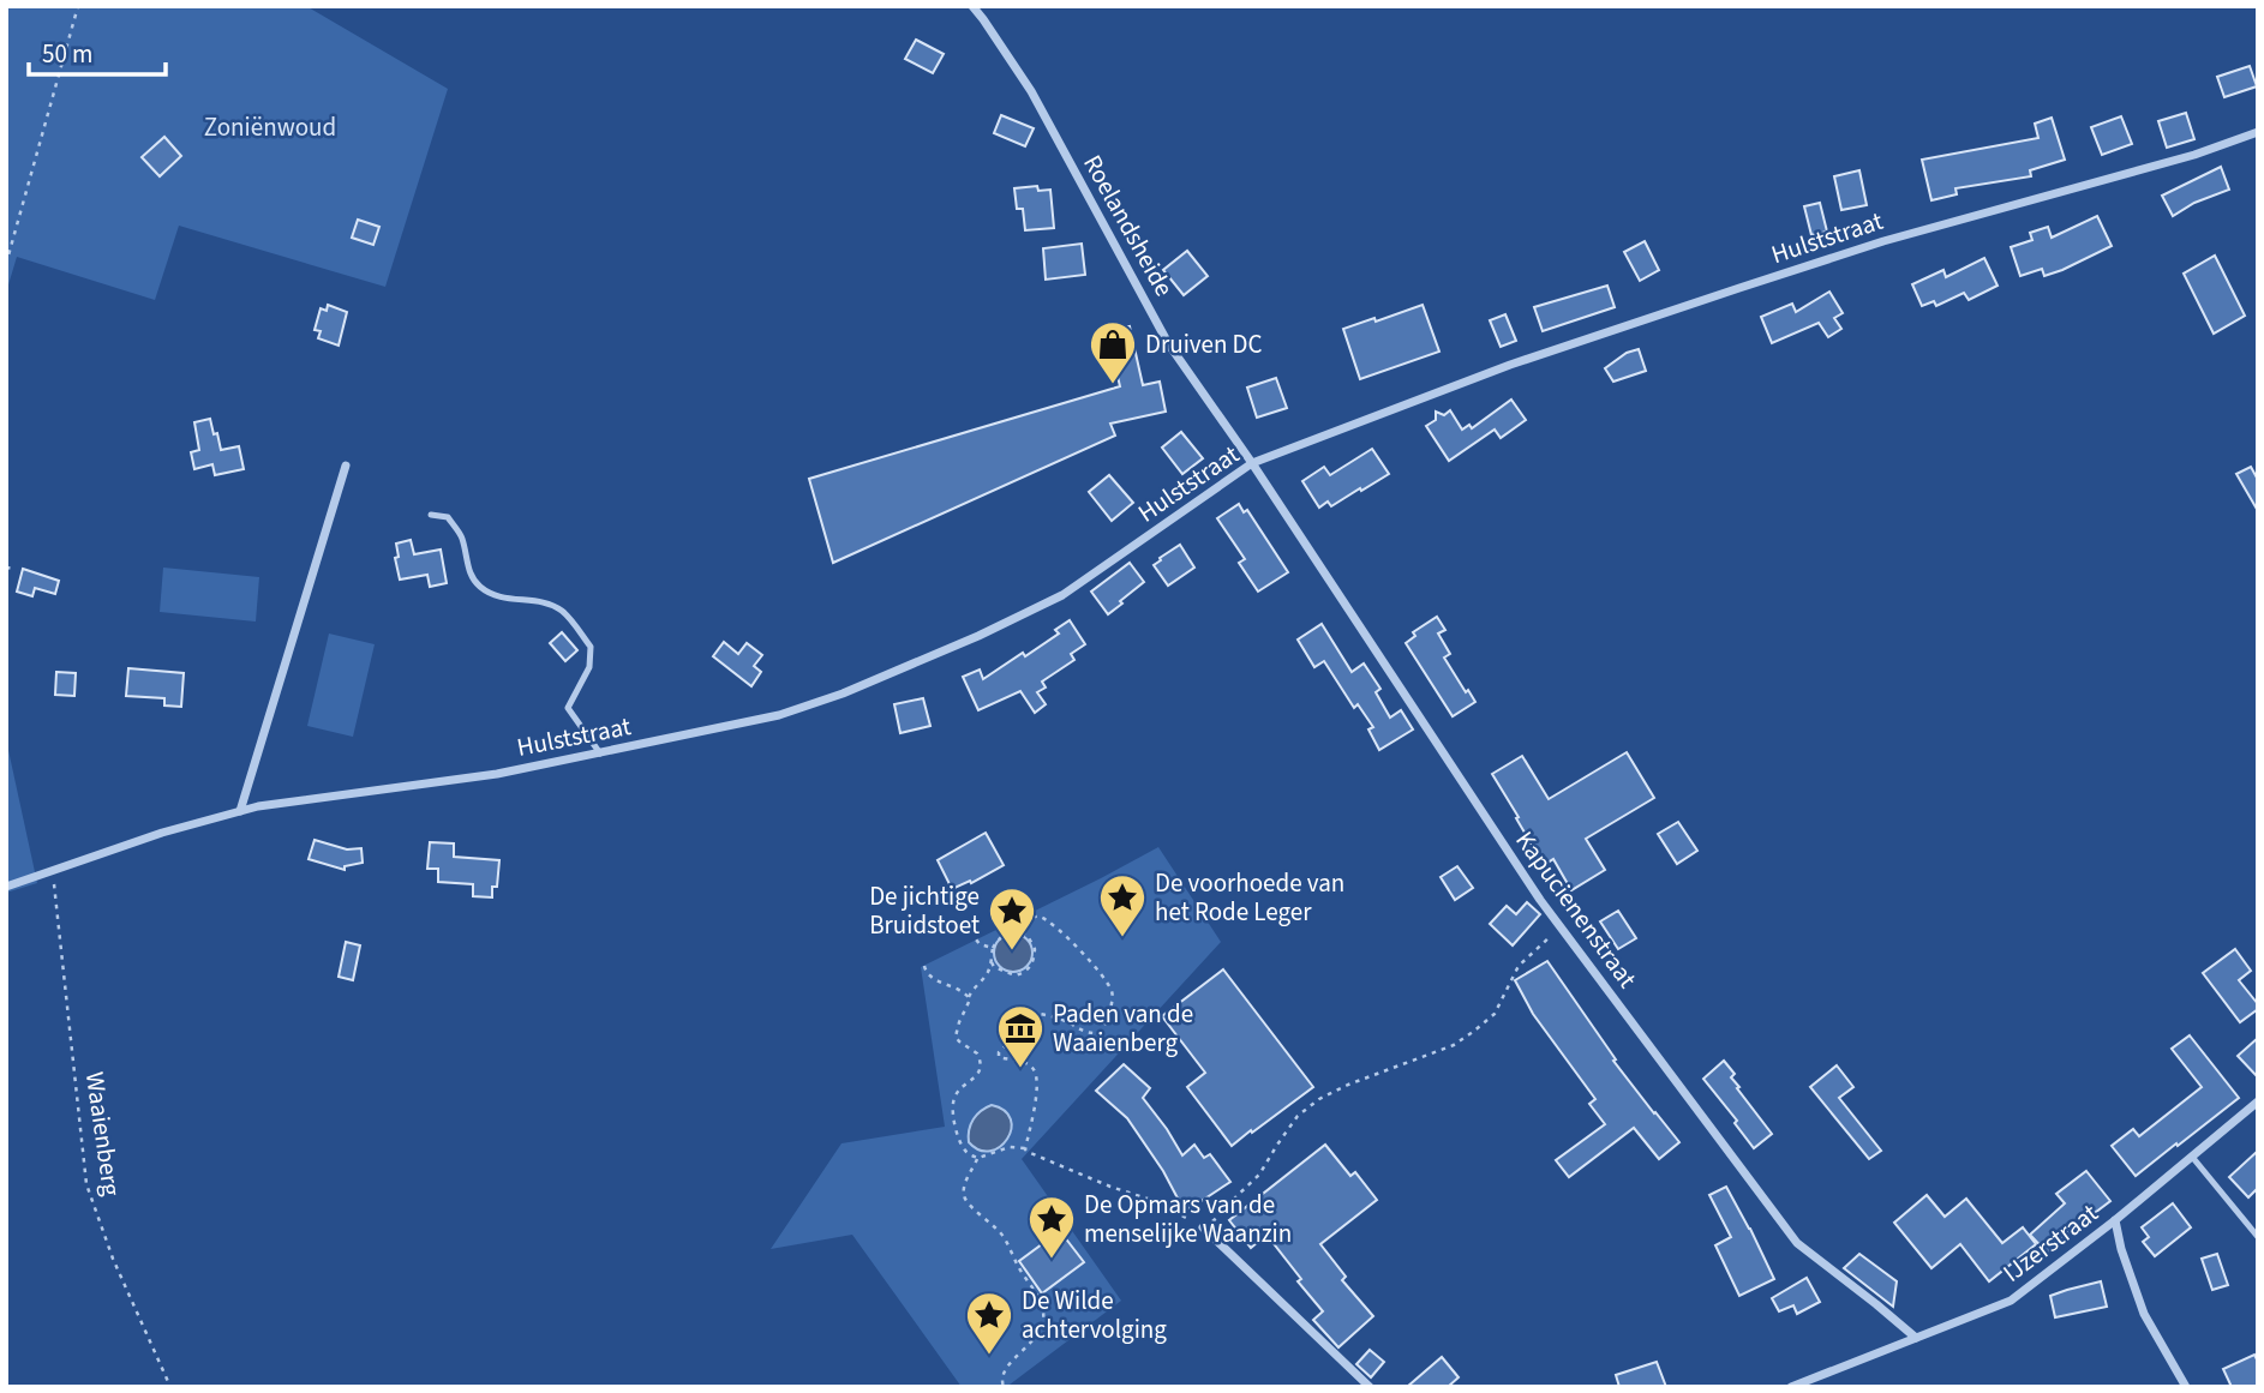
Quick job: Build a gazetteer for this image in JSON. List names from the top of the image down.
{
  "streets": {
    "street": [
      "Roelandsheide",
      "Hulststraat",
      "Kapucienenstraat",
      "IJzerstraat"
    ],
    "path": ["Waaienberg"]
  },
  "crossings": [
    ["Roelandsheide", "Hulststraat"],
    ["Roelandsheide", "Kapucienenstraat"],
    ["Hulststraat", "Kapucienenstraat"],
    ["Hulststraat", "Waaienberg"],
    ["Kapucienenstraat", "IJzerstraat"]
  ],
  "parks": ["Zoniënwoud"],
  "places": {
    "shop": ["Druiven DC"],
    "place": [
      "De voorhoede van het Rode Leger",
      "De jichtige Bruidstoet",
      "De Opmars van de menselijke Waanzin",
      "De Wilde achtervolging"
    ],
    "museum": ["Paden van de Waaienberg"]
  },
  "scale_bar": "50 m"
}
